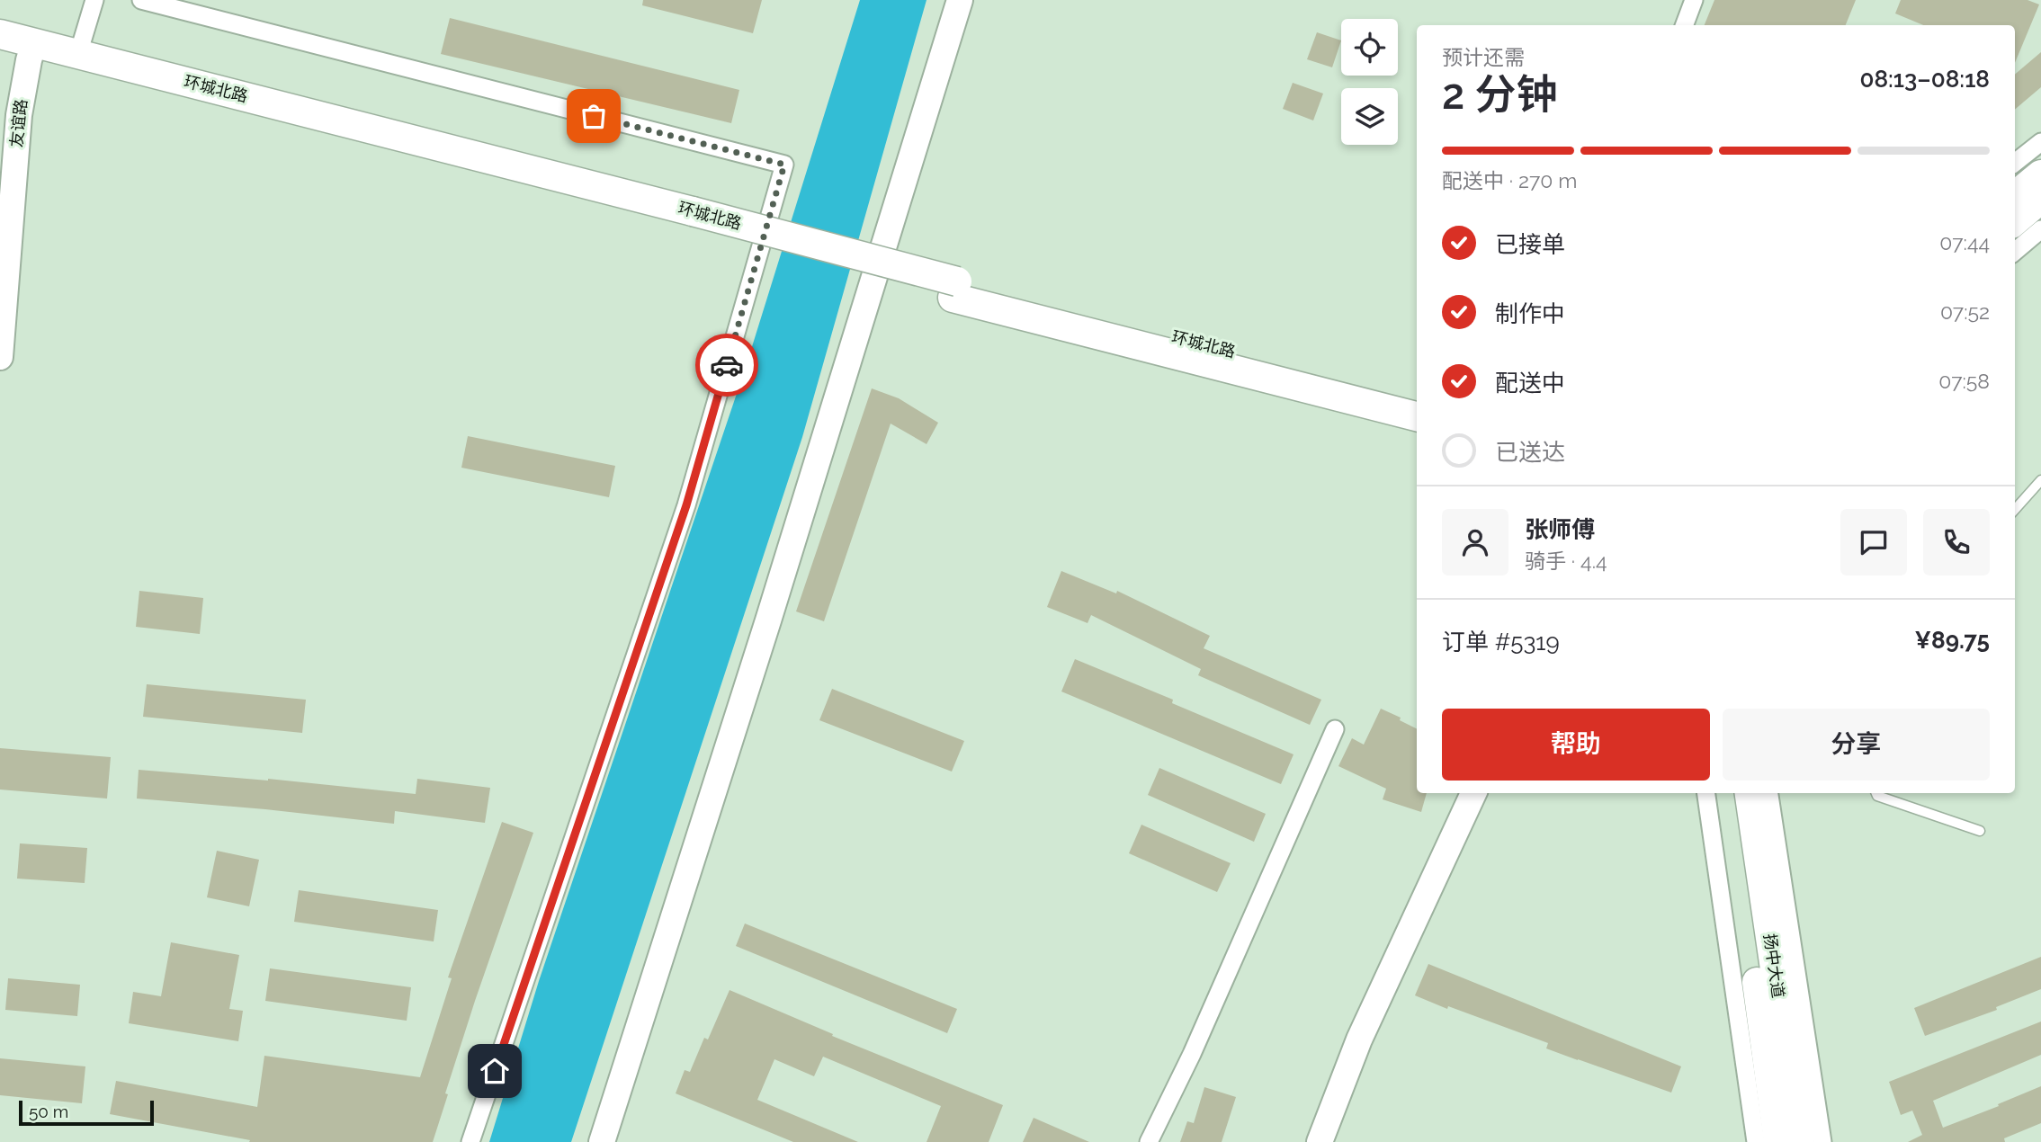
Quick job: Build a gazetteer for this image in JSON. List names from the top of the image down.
{
  "streets": {
    "main road": ["环城北路", "扬中大道"],
    "street": ["友谊路"]
  },
  "crossings": [
    ["环城北路", "友谊路"]
  ],
  "scale_bar": "50 m",
  "page": {
    "heading": ["2 分钟", "预计还需", "08:13–08:18"],
    "panel": [
      "张师傅",
      "骑手 · 4.4",
      "订单 #5319",
      "¥89.75"
    ],
    "bar": "配送中 · 270 m",
    "list": [
      ["已接单", "07:44"],
      ["制作中", "07:52"],
      ["配送中", "07:58"],
      "已送达"
    ],
    "buttons": ["帮助", "分享"],
    "scale": "50 m"
  }
}
